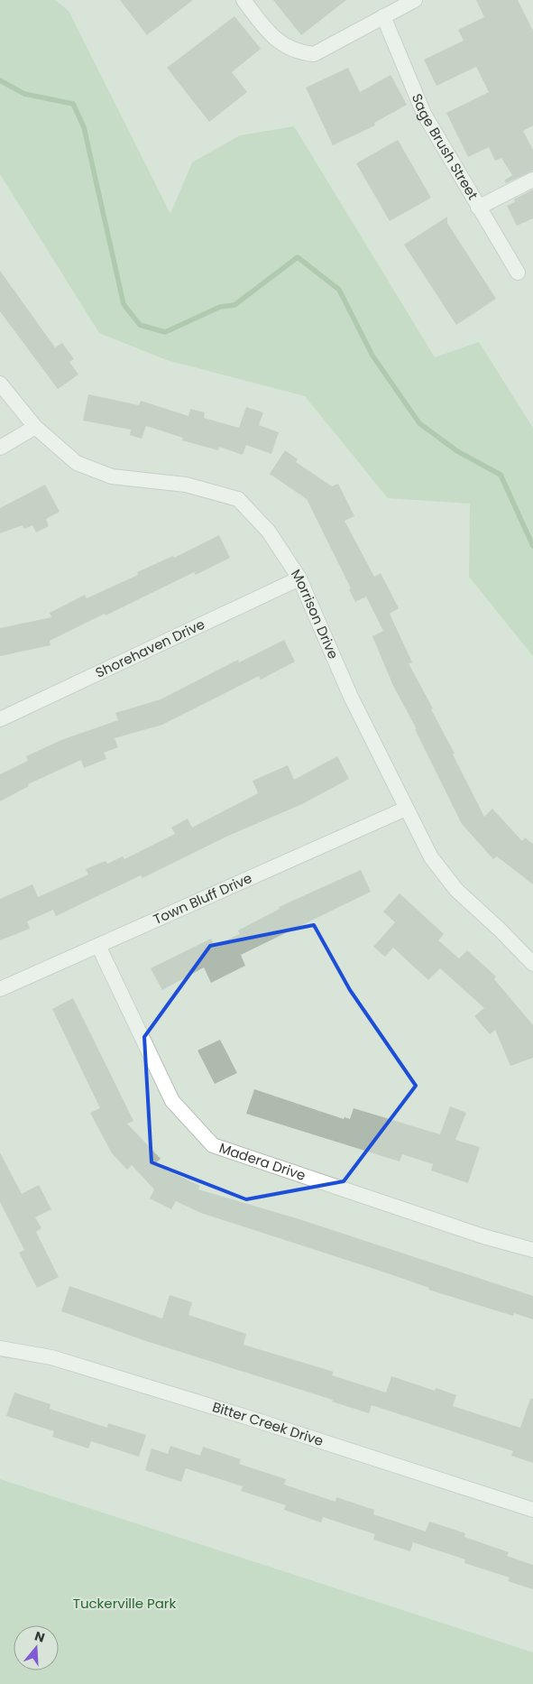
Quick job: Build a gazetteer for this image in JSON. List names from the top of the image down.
{
  "streets": {
    "street": [
      "Sage Brush Street",
      "Morrison Drive",
      "Shorehaven Drive",
      "Town Bluff Drive",
      "Madera Drive",
      "Bitter Creek Drive"
    ]
  },
  "crossings": [
    ["Morrison Drive", "Shorehaven Drive"],
    ["Morrison Drive", "Town Bluff Drive"],
    ["Town Bluff Drive", "Madera Drive"]
  ],
  "parks": ["Tuckerville Park"],
  "north": "top"
}
